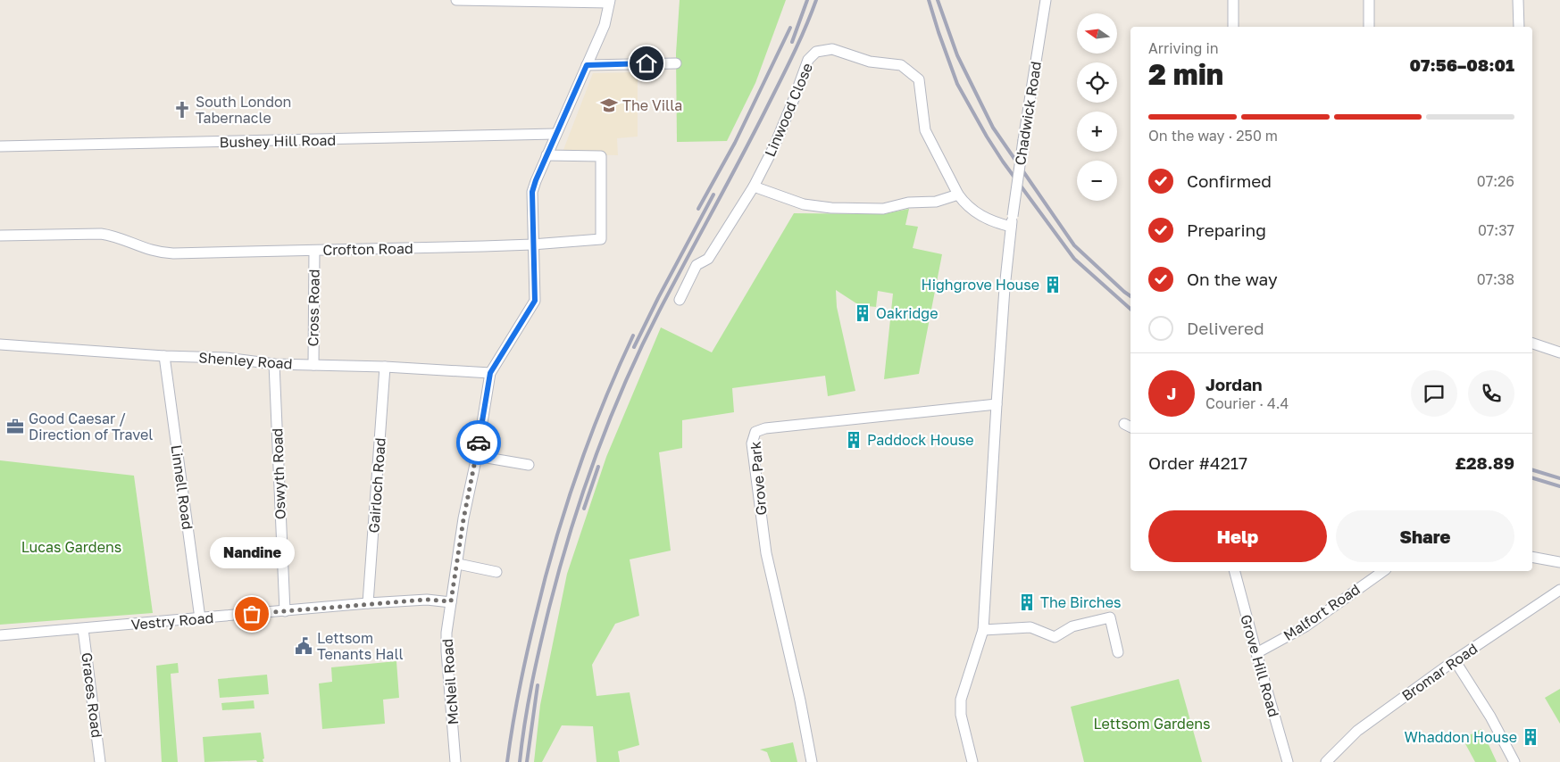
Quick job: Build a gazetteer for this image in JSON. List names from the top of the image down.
{
  "streets": {
    "street": [
      "Linwood Close",
      "Chadwick Road",
      "Bushey Hill Road",
      "Crofton Road",
      "Cross Road",
      "Shenley Road",
      "Oswyth Road",
      "Grove Park",
      "Gairloch Road",
      "Linnell Road",
      "Malfort Road",
      "Vestry Road",
      "Grove Hill Road",
      "Bromar Road",
      "McNeil Road",
      "Graces Road"
    ]
  },
  "crossings": [
    ["Linwood Close", "Chadwick Road"],
    ["Crofton Road", "Cross Road"],
    ["Cross Road", "Shenley Road"],
    ["Shenley Road", "Oswyth Road"],
    ["Shenley Road", "Gairloch Road"],
    ["Shenley Road", "Linnell Road"],
    ["Shenley Road", "McNeil Road"],
    ["Oswyth Road", "Vestry Road"],
    ["Gairloch Road", "Vestry Road"],
    ["Linnell Road", "Vestry Road"],
    ["Malfort Road", "Grove Hill Road"],
    ["Vestry Road", "McNeil Road"],
    ["Vestry Road", "Graces Road"]
  ],
  "parks": ["Lucas Gardens", "Lettsom Gardens"],
  "places": {
    "school or university": ["The Villa"],
    "church": ["South London Tabernacle"],
    "building": [
      "Highgrove House",
      "Oakridge",
      "Paddock House",
      "The Birches",
      "Whaddon House"
    ],
    "office": ["Good Caesar / Direction of Travel"],
    "other": ["Nandine"],
    "public building": ["Lettsom Tenants Hall"]
  },
  "north": "left",
  "page": {
    "map_buttons": ["+", "−"],
    "heading": ["2 min", "Arriving in", "07:56–08:01"],
    "panel": [
      "Jordan",
      "Courier · 4.4",
      "Order #4217",
      "£28.89"
    ],
    "bar": "On the way · 250 m",
    "list": [
      ["Confirmed", "07:26"],
      ["Preparing", "07:37"],
      ["On the way", "07:38"],
      "Delivered"
    ],
    "round": "J",
    "buttons": ["Help", "Share"],
    "bubble": "Nandine"
  }
}
